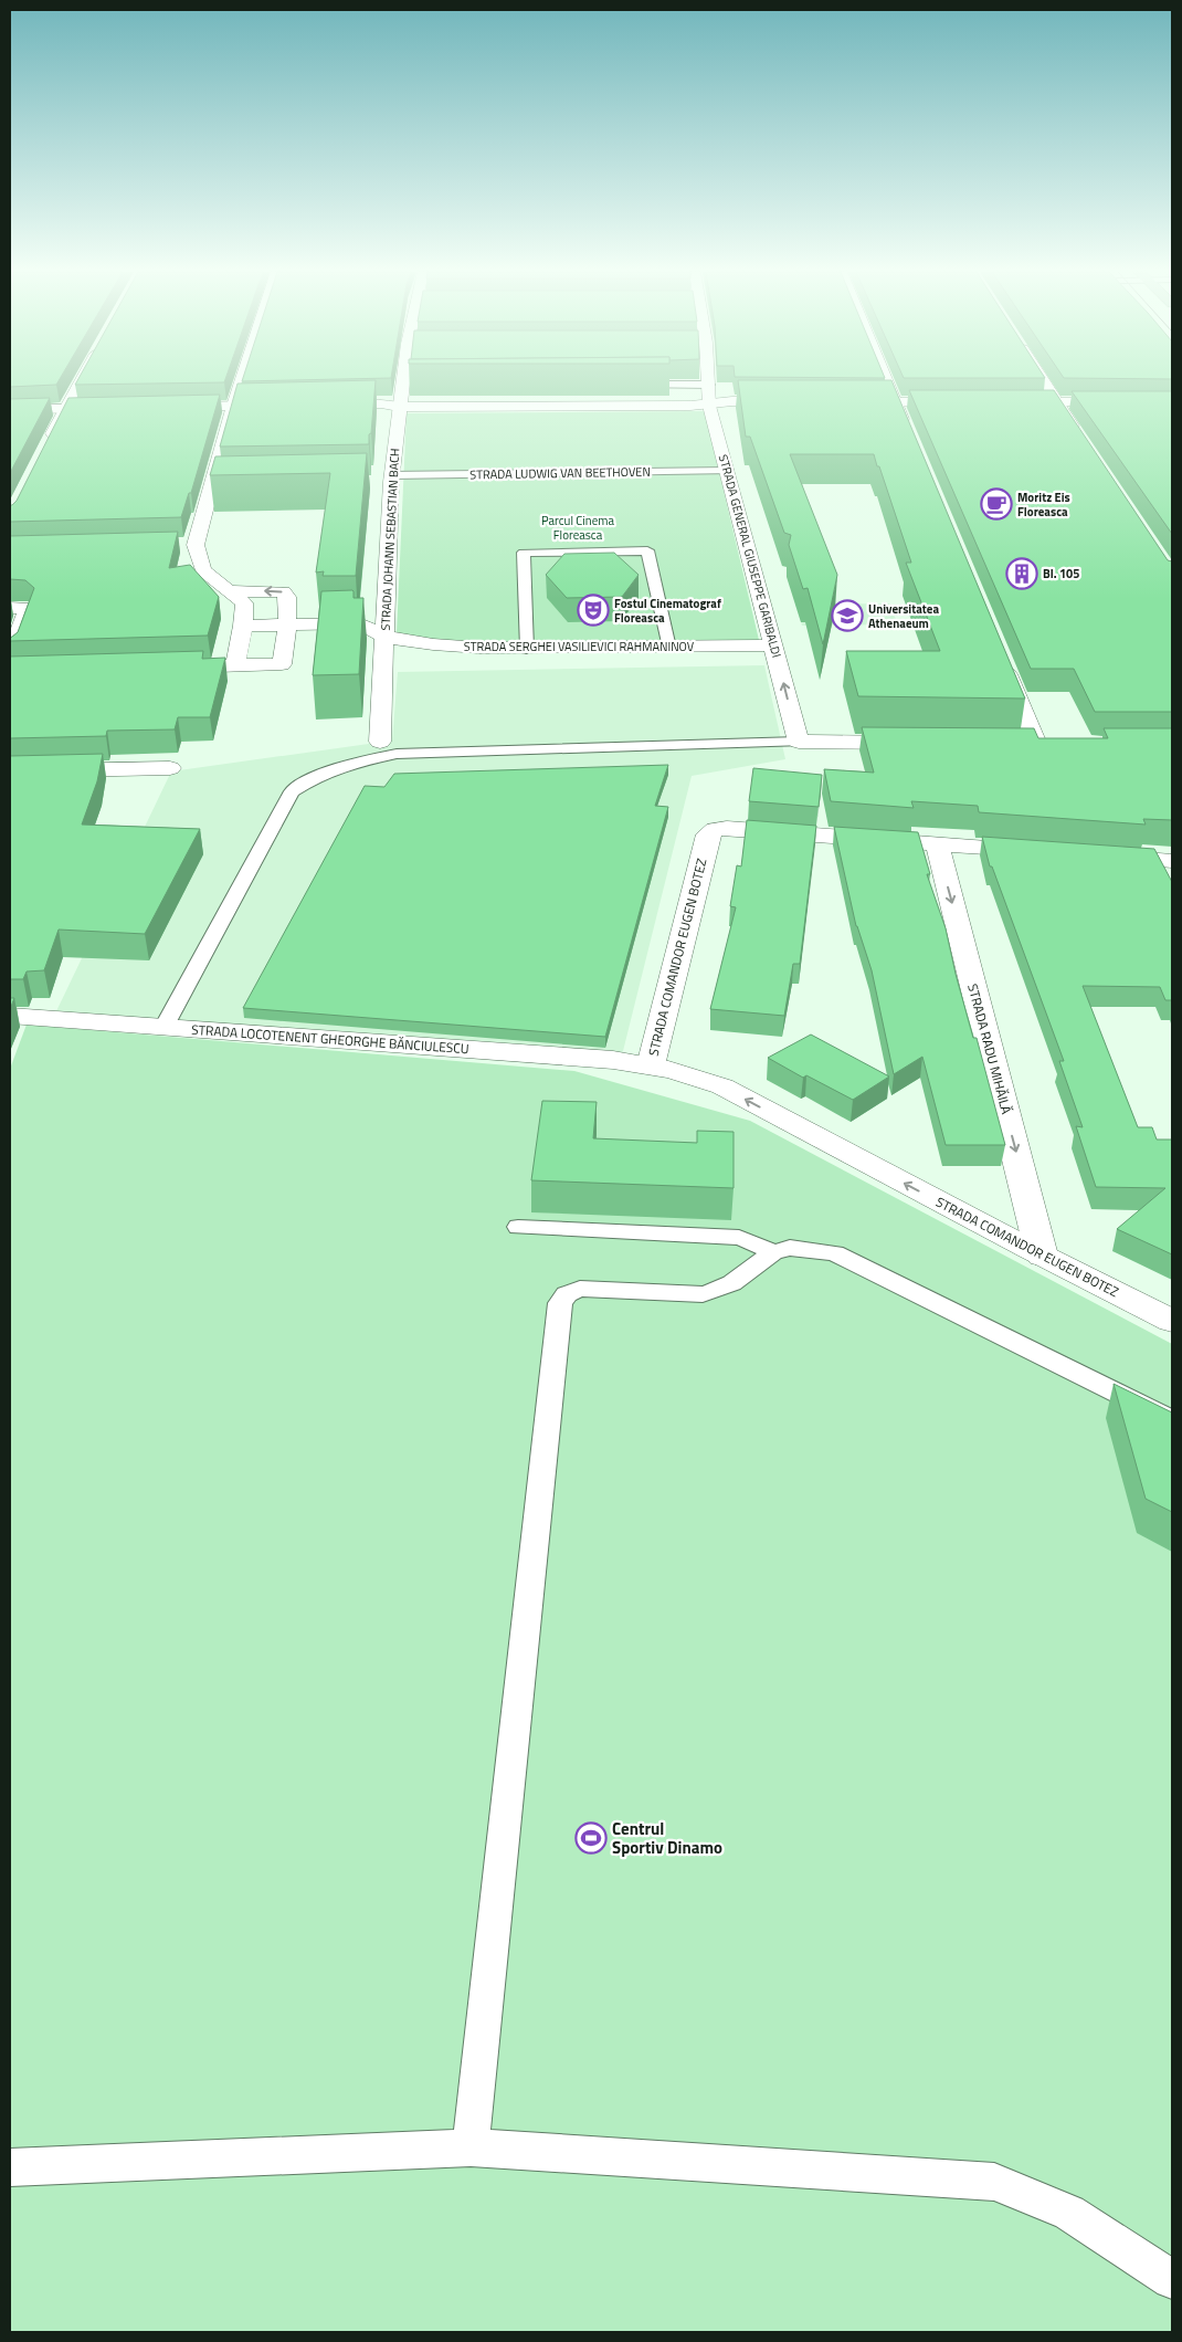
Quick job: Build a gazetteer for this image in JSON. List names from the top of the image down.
{
  "streets": {
    "street": [
      "STRADA LUDWIG VAN BEETHOVEN",
      "STRADA JOHANN SEBASTIAN BACH",
      "STRADA GENERAL GIUSEPPE GARIBALDI",
      "STRADA SERGHEI VASILIEVICI RAHMANINOV",
      "STRADA COMANDOR EUGEN BOTEZ",
      "STRADA LOCOTENENT GHEORGHE BĂNCIULESCU",
      "STRADA RADU MIHĂILĂ"
    ]
  },
  "crossings": [
    ["STRADA LUDWIG VAN BEETHOVEN", "STRADA JOHANN SEBASTIAN BACH"],
    ["STRADA LUDWIG VAN BEETHOVEN", "STRADA GENERAL GIUSEPPE GARIBALDI"],
    ["STRADA JOHANN SEBASTIAN BACH", "STRADA SERGHEI VASILIEVICI RAHMANINOV"],
    ["STRADA GENERAL GIUSEPPE GARIBALDI", "STRADA SERGHEI VASILIEVICI RAHMANINOV"],
    ["STRADA COMANDOR EUGEN BOTEZ", "STRADA LOCOTENENT GHEORGHE BĂNCIULESCU"],
    ["STRADA COMANDOR EUGEN BOTEZ", "STRADA RADU MIHĂILĂ"]
  ],
  "one_way": ["STRADA COMANDOR EUGEN BOTEZ", "STRADA RADU MIHĂILĂ"],
  "parks": ["Parcul Cinema Floreasca"],
  "places": {
    "cafe": ["Moritz Eis Floreasca"],
    "building": ["Bl. 105"],
    "theatre": ["Fostul Cinematograf Floreasca"],
    "school or university": ["Universitatea Athenaeum"],
    "sports": ["Centrul Sportiv Dinamo"]
  }
}
